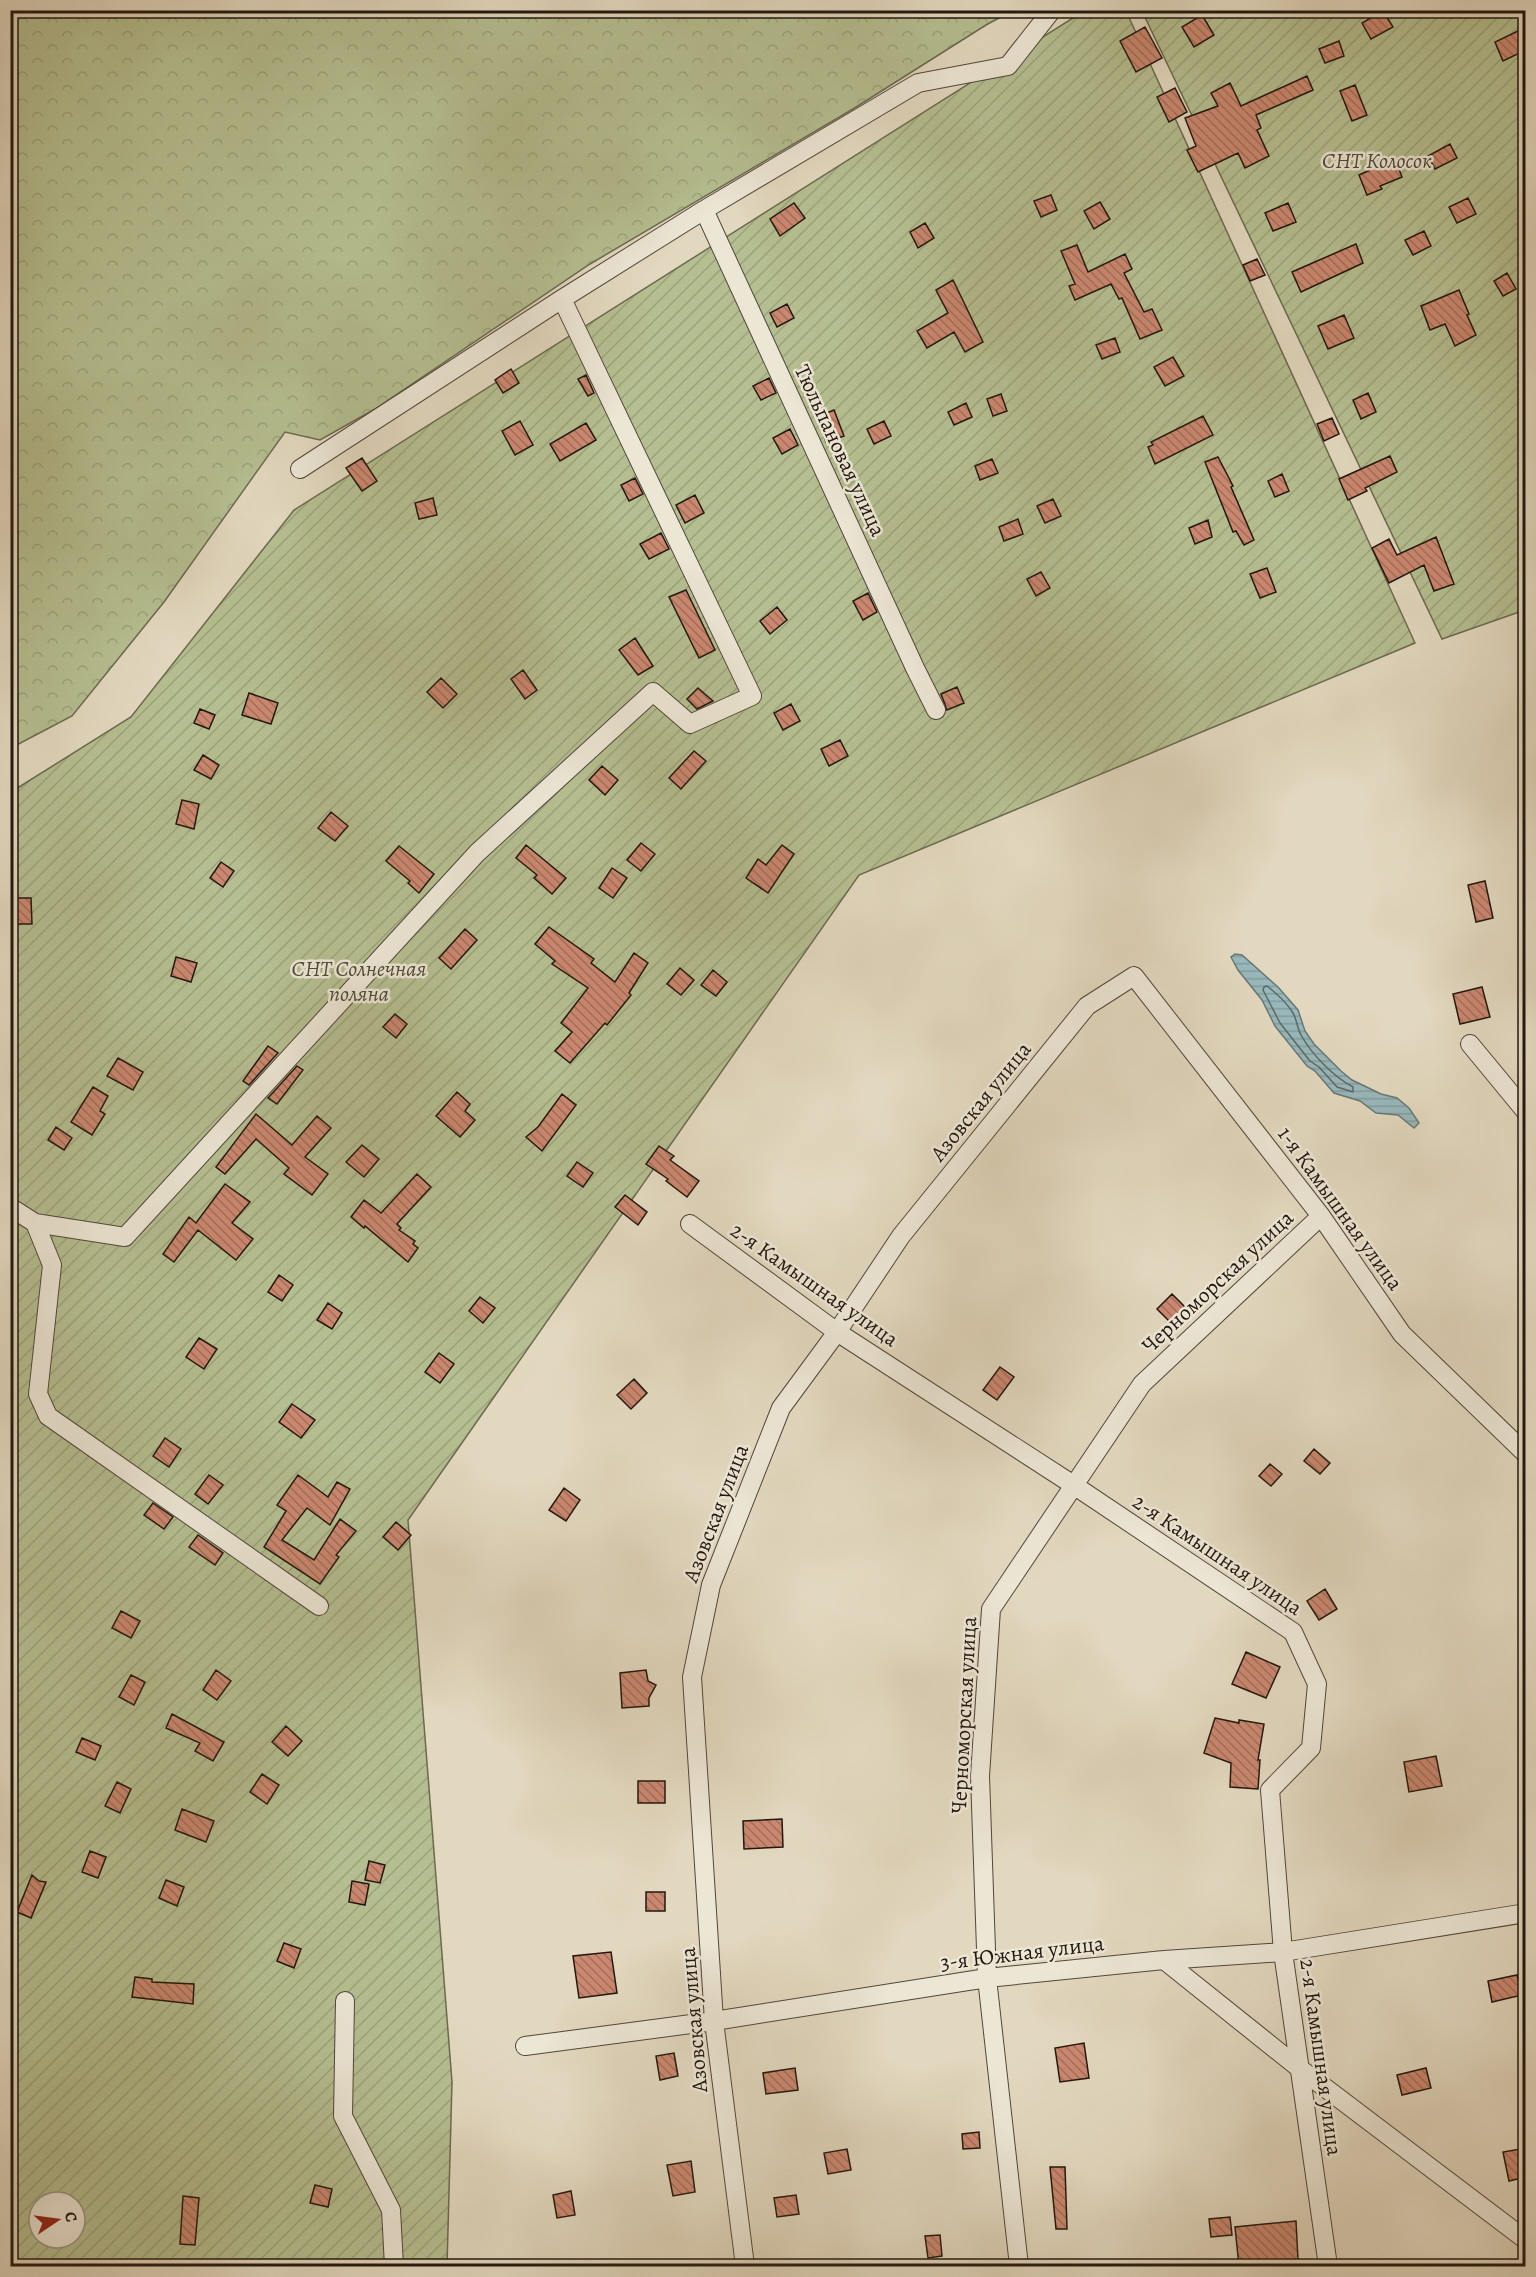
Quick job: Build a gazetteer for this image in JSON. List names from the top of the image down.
{
  "streets": {
    "street": [
      "Тюльпановая улица",
      "Азовская улица",
      "1-я Камышная улица",
      "Черноморская улица",
      "2-я Камышная улица",
      "3-я Южная улица"
    ]
  },
  "crossings": [
    ["Азовская улица", "1-я Камышная улица"],
    ["Азовская улица", "2-я Камышная улица"],
    ["Азовская улица", "3-я Южная улица"],
    ["1-я Камышная улица", "Черноморская улица"],
    ["Черноморская улица", "2-я Камышная улица"],
    ["Черноморская улица", "3-я Южная улица"],
    ["2-я Камышная улица", "3-я Южная улица"]
  ],
  "parks": ["СНТ Колосок", "СНТ Солнечная поляна"],
  "north": "right"
}
